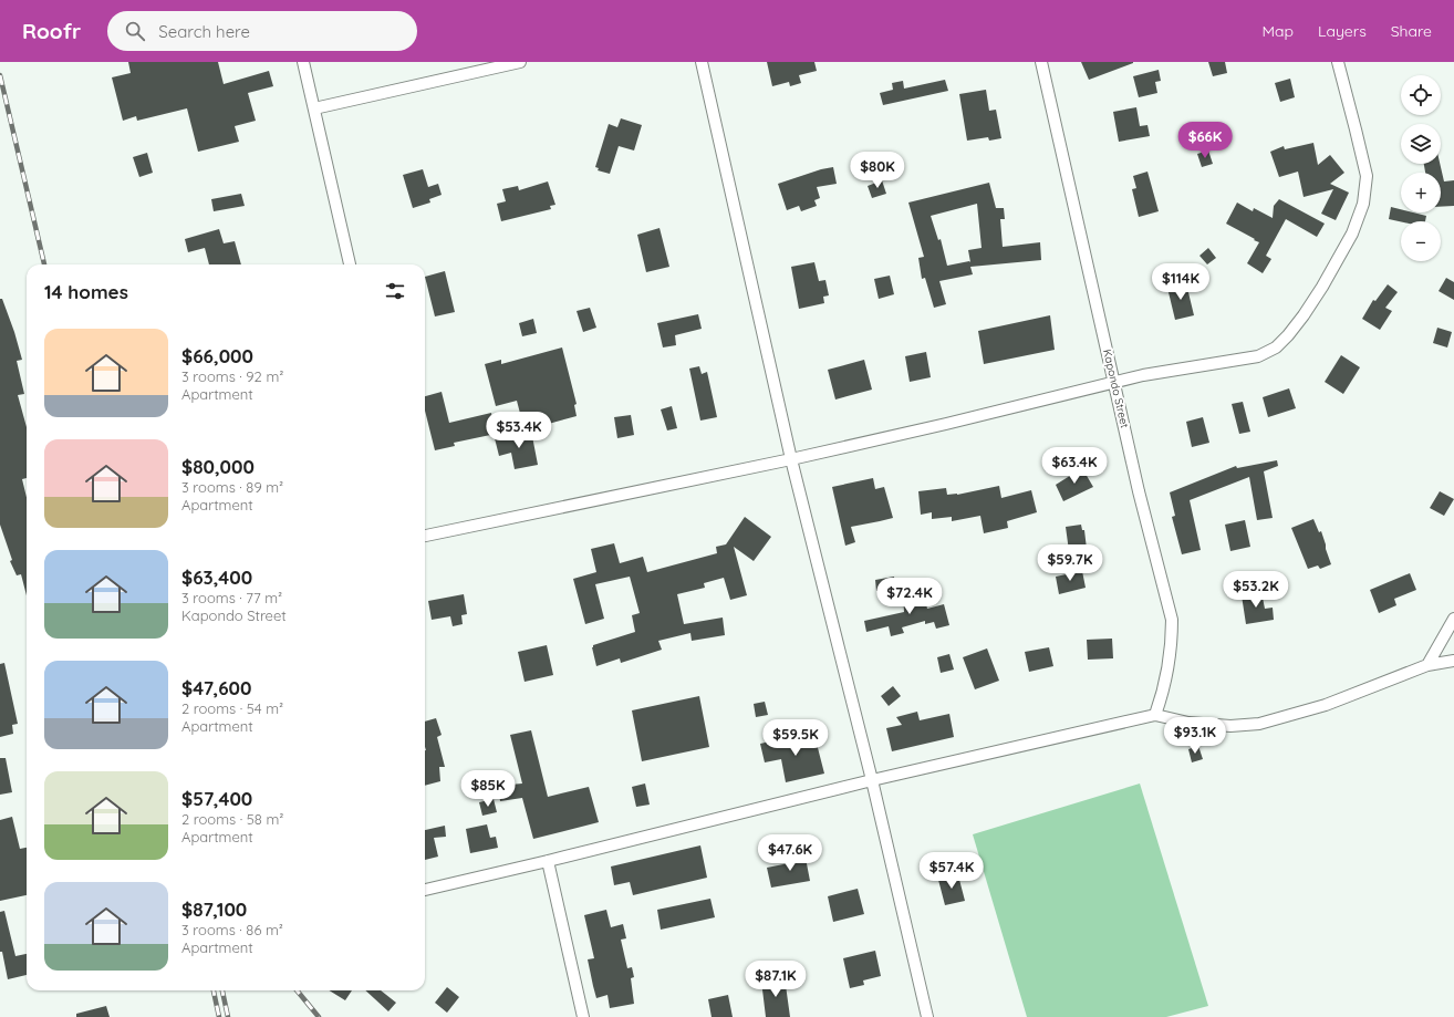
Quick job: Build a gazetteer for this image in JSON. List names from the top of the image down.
{
  "streets": {
    "street": ["Kapondo Street"]
  },
  "page": {
    "header": "Roofr",
    "search": "Search here",
    "nav": ["Map", "Layers", "Share"],
    "map_buttons": ["+", "−"],
    "price": [
      "$66K",
      "$80K",
      "$114K",
      "$53.4K",
      "$63.4K",
      "$59.7K",
      "$53.2K",
      "$72.4K",
      "$93.1K",
      "$59.5K",
      "$85K",
      "$47.6K",
      "$57.4K",
      "$87.1K"
    ],
    "heading": "14 homes",
    "list": [
      {
        "name": "$66,000",
        "note": "3 rooms · 92 m² · Apartment"
      },
      {
        "name": "$80,000",
        "note": "3 rooms · 89 m² · Apartment"
      },
      {
        "name": "$63,400",
        "note": "3 rooms · 77 m² · Kapondo Street"
      },
      {
        "name": "$47,600",
        "note": "2 rooms · 54 m² · Apartment"
      },
      {
        "name": "$57,400",
        "note": "2 rooms · 58 m² · Apartment"
      },
      {
        "name": "$87,100",
        "note": "3 rooms · 86 m² · Apartment"
      }
    ]
  }
}
